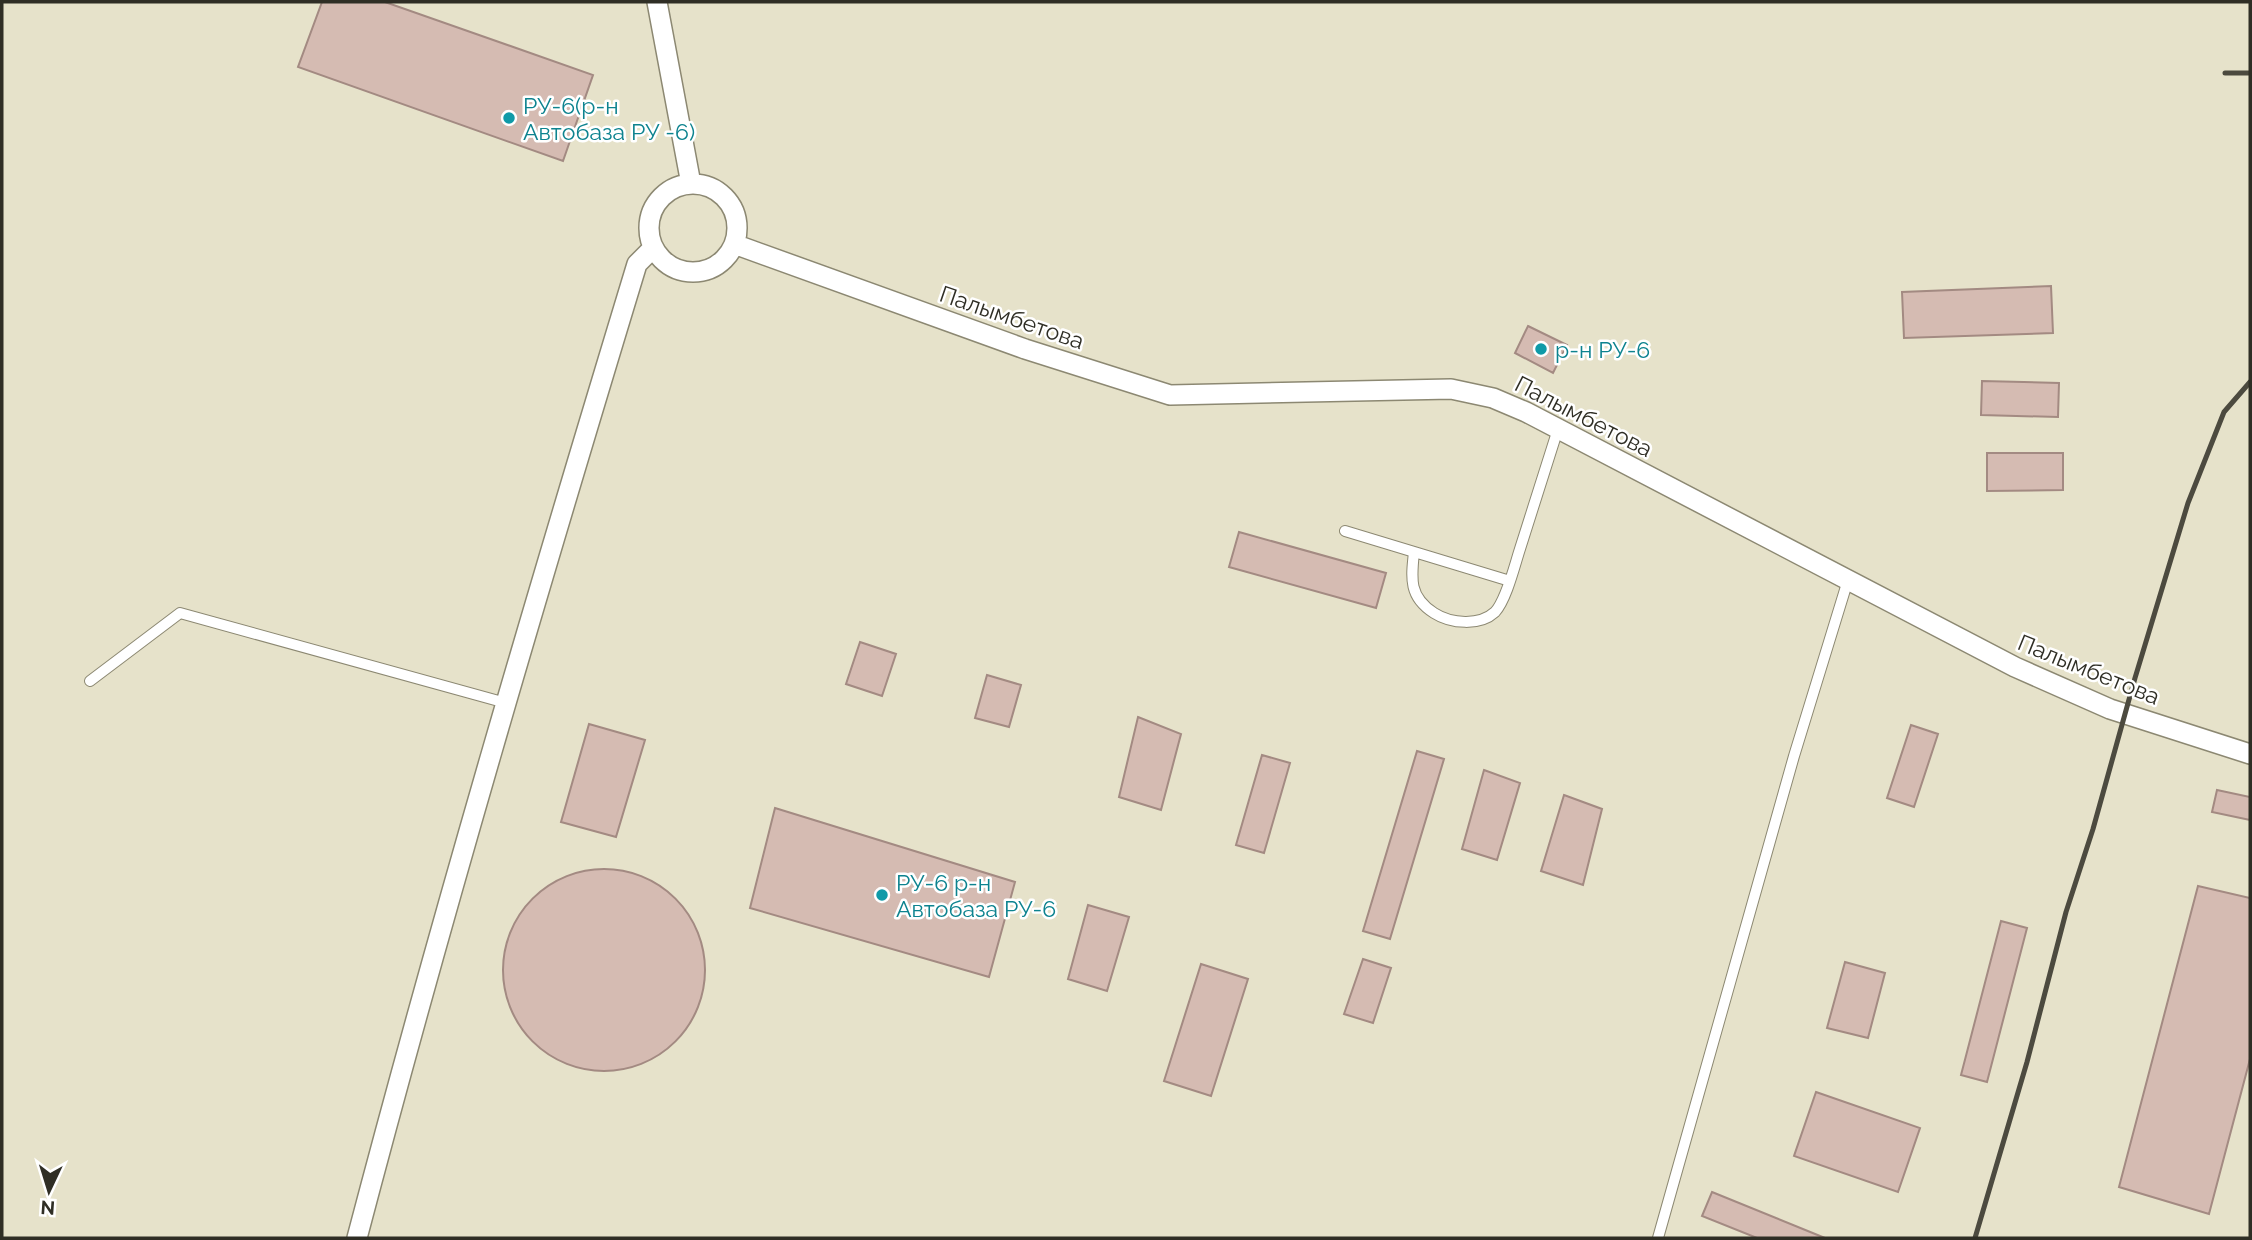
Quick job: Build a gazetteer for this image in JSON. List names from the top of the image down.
{
  "streets": {
    "street": ["Палымбетова"]
  },
  "places": ["РУ-6(р-н Автобаза РУ -6)", "р-н РУ-6", "РУ-6 р-н Автобаза РУ-6"],
  "north": "bottom"
}
